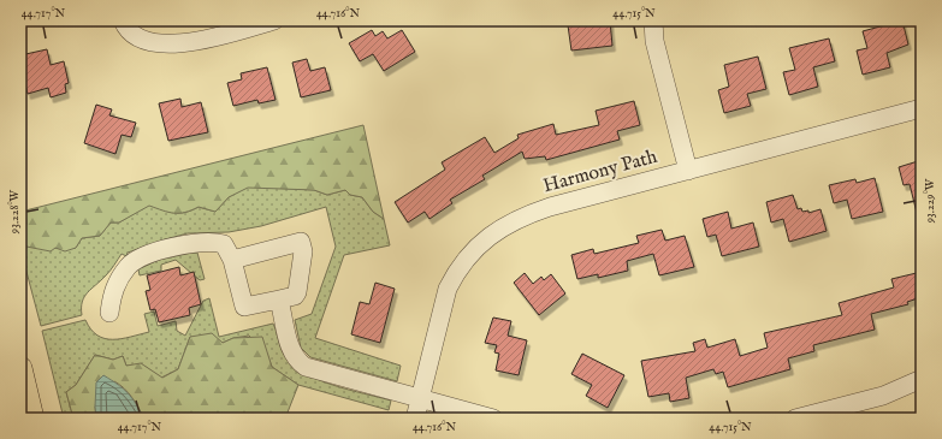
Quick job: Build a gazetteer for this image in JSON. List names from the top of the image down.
{
  "streets": {
    "street": ["Harmony Path"]
  },
  "coordinates": [
    "44.717°N",
    "44.716°N",
    "44.715°N",
    "93.229°W",
    "93.228°W"
  ]
}
